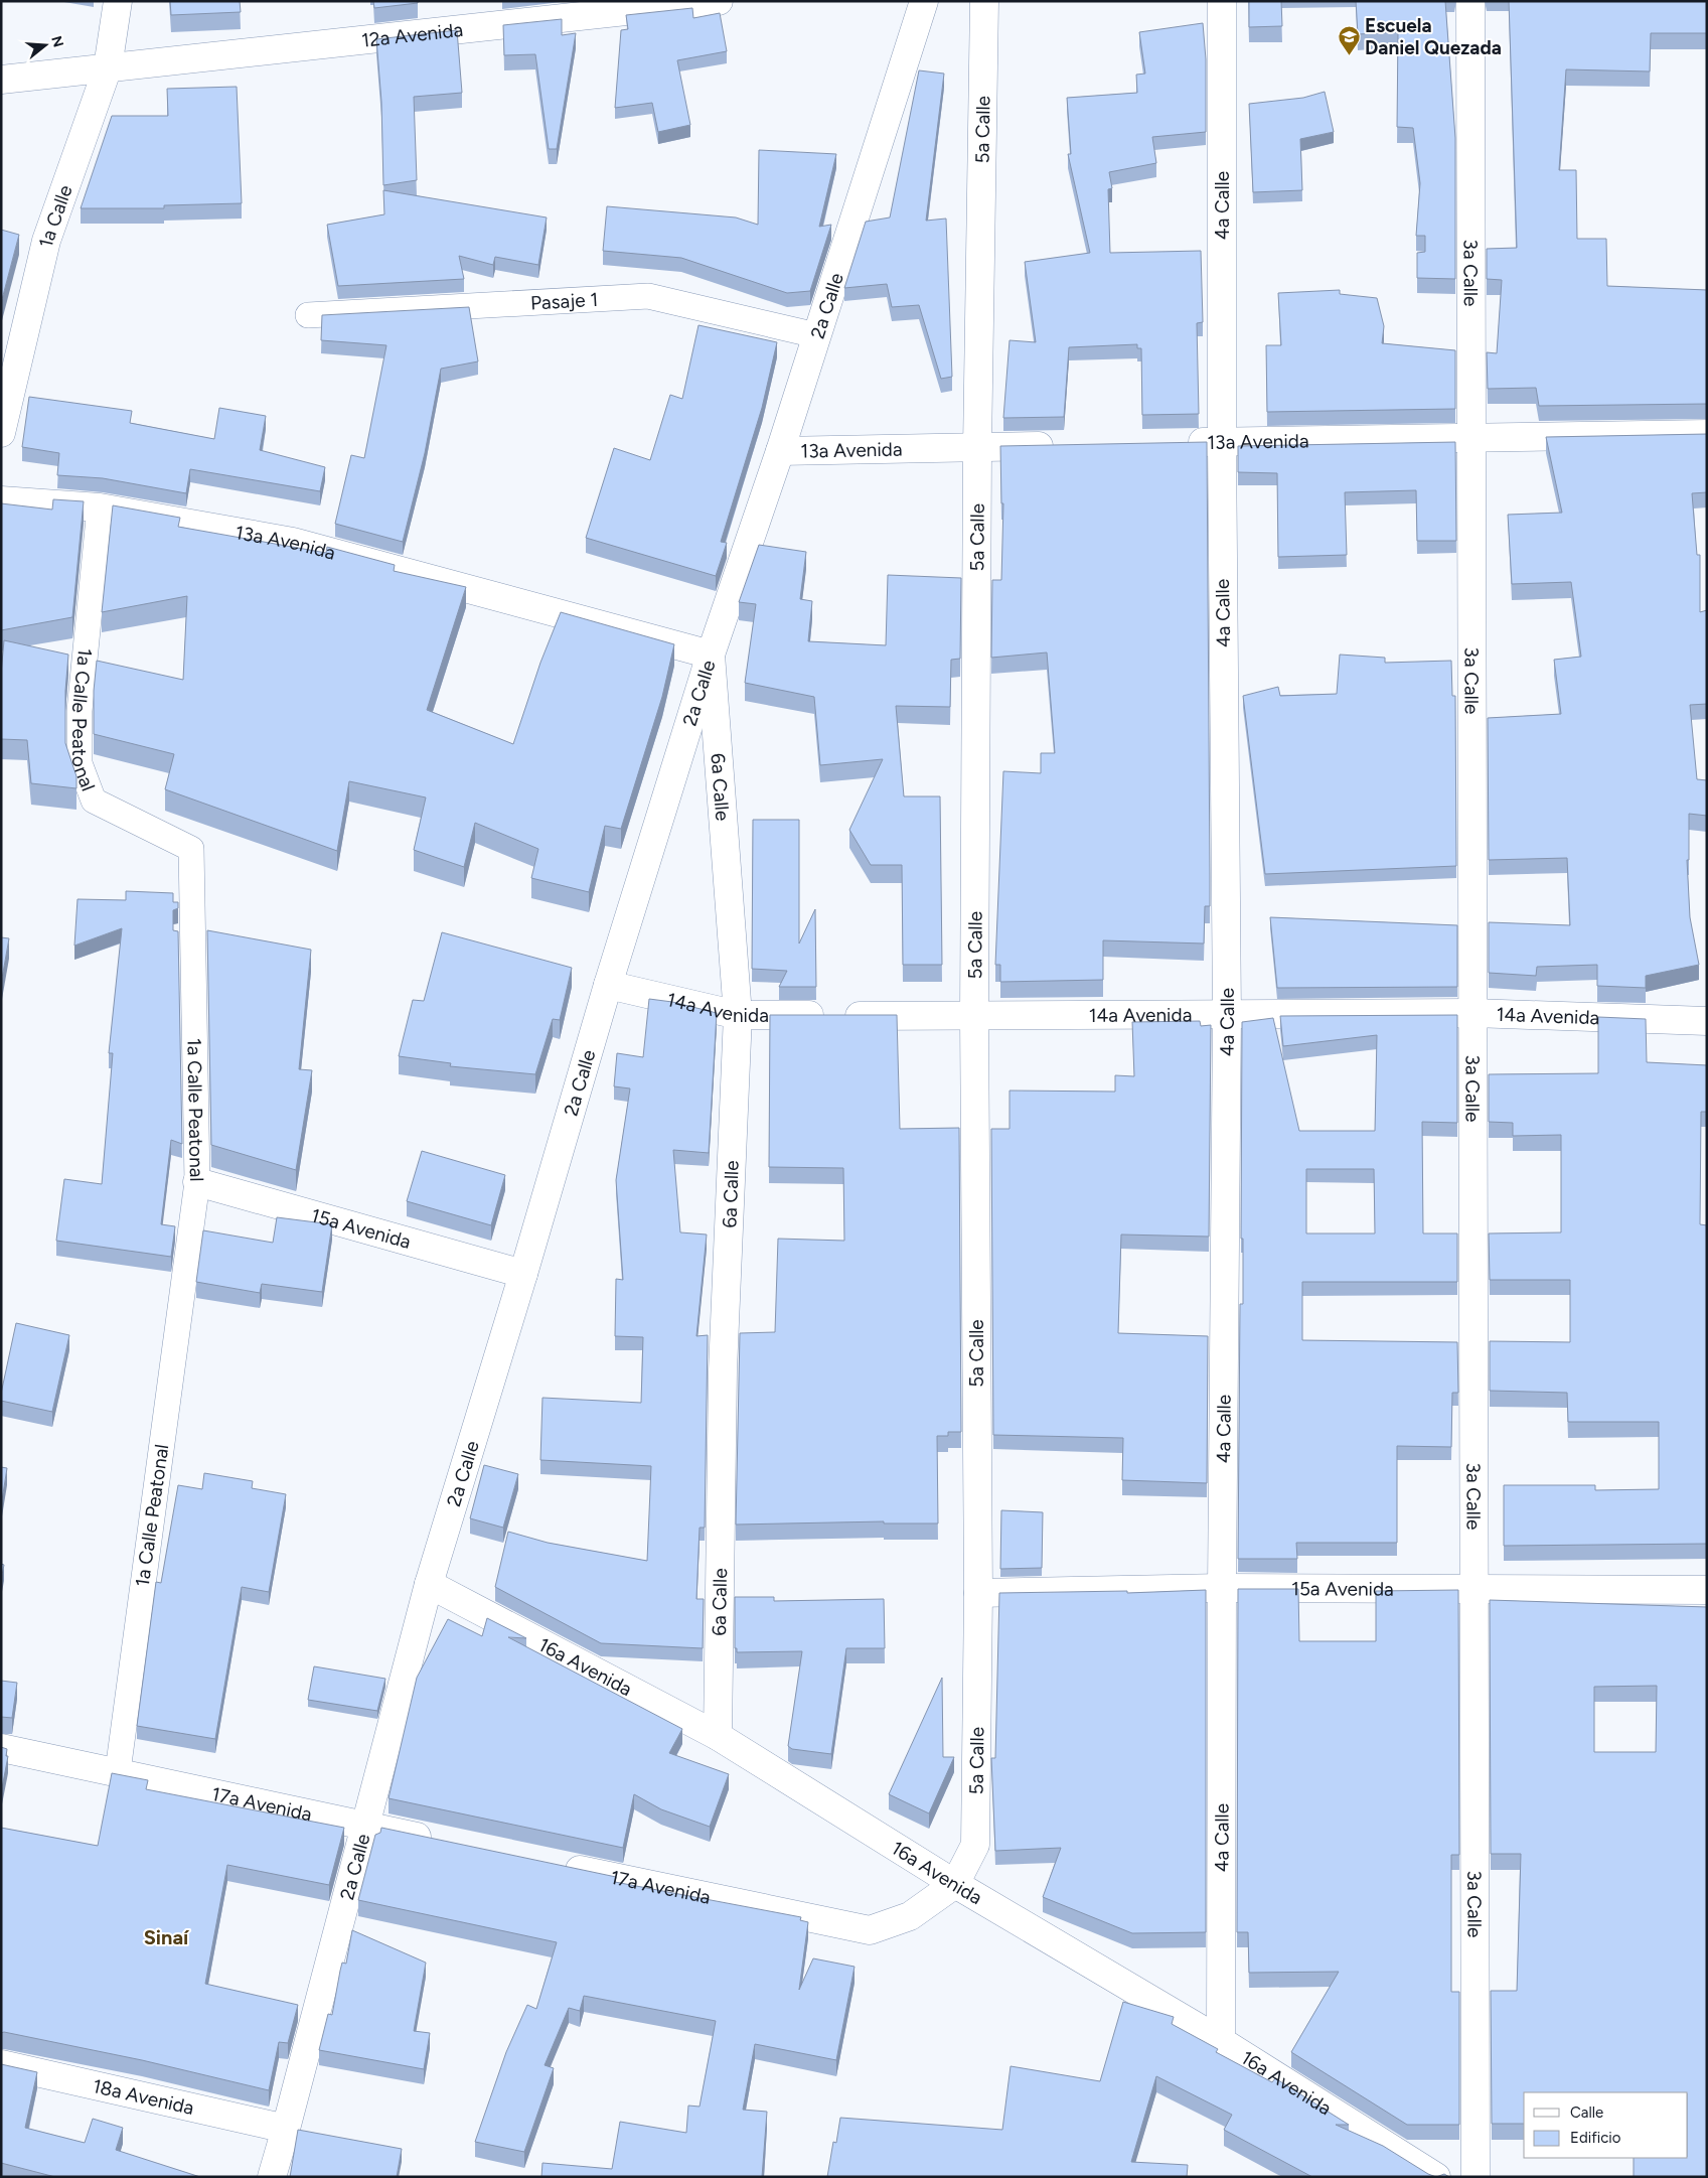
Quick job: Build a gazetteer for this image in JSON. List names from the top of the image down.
{
  "streets": {
    "street": [
      "12a Avenida",
      "5a Calle",
      "4a Calle",
      "1a Calle",
      "3a Calle",
      "2a Calle",
      "13a Avenida",
      "6a Calle",
      "14a Avenida",
      "15a Avenida",
      "16a Avenida",
      "17a Avenida",
      "18a Avenida"
    ],
    "lane": ["Pasaje 1", "1a Calle Peatonal"]
  },
  "crossings": [
    ["12a Avenida", "1a Calle"],
    ["5a Calle", "13a Avenida"],
    ["5a Calle", "14a Avenida"],
    ["5a Calle", "15a Avenida"],
    ["5a Calle", "16a Avenida"],
    ["5a Calle", "17a Avenida"],
    ["4a Calle", "13a Avenida"],
    ["4a Calle", "14a Avenida"],
    ["4a Calle", "15a Avenida"],
    ["4a Calle", "16a Avenida"],
    ["3a Calle", "13a Avenida"],
    ["3a Calle", "14a Avenida"],
    ["3a Calle", "15a Avenida"],
    ["Pasaje 1", "2a Calle"],
    ["2a Calle", "13a Avenida"],
    ["2a Calle", "6a Calle"],
    ["2a Calle", "14a Avenida"],
    ["2a Calle", "15a Avenida"],
    ["2a Calle", "16a Avenida"],
    ["2a Calle", "17a Avenida"],
    ["2a Calle", "18a Avenida"],
    ["13a Avenida", "1a Calle Peatonal"],
    ["13a Avenida", "6a Calle"],
    ["1a Calle Peatonal", "15a Avenida"],
    ["1a Calle Peatonal", "17a Avenida"],
    ["6a Calle", "14a Avenida"],
    ["6a Calle", "16a Avenida"],
    ["16a Avenida", "17a Avenida"]
  ],
  "districts": ["Sinaí"],
  "places": {
    "school or university": ["Escuela Daniel Quezada"]
  },
  "legend": ["Calle", "Edificio"],
  "north": "right"
}
